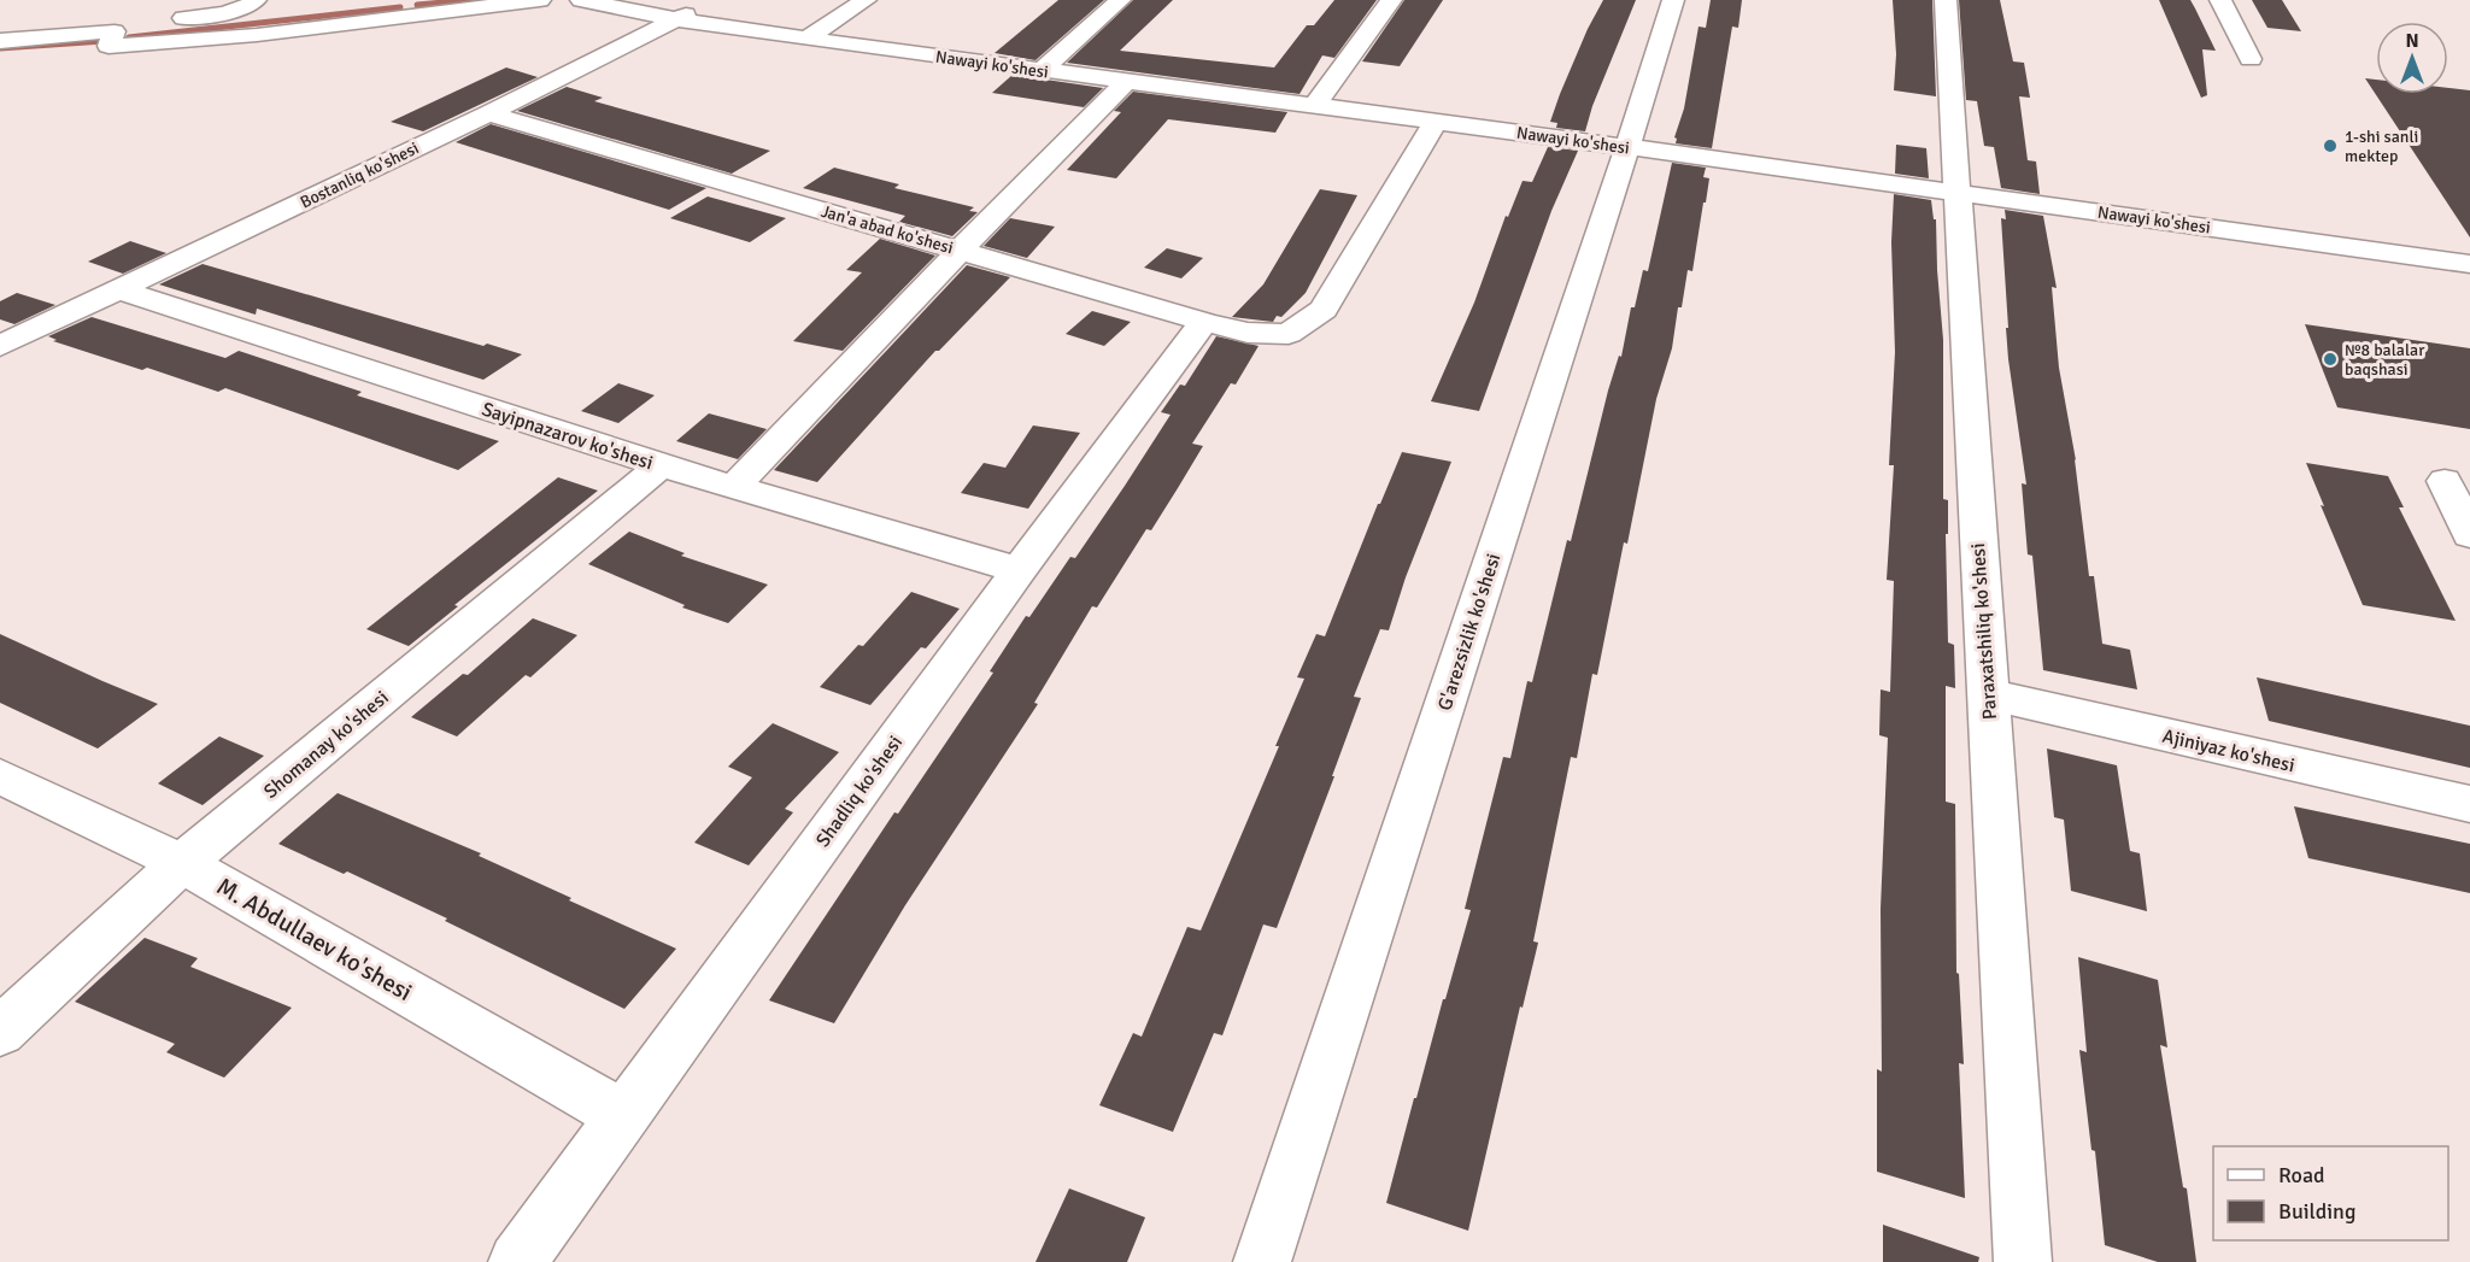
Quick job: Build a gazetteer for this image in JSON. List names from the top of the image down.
{
  "streets": {
    "street": [
      "Nawayi ko'shesi",
      "Bostanliq ko'shesi",
      "Jan'a abad ko'shesi",
      "Sayipnazarov ko'shesi",
      "G'arezsizlik ko'shesi",
      "Paraxatshiliq ko'shesi",
      "Shomanay ko'shesi",
      "Ajiniyaz ko'shesi",
      "Shadliq ko'shesi",
      "M. Abdullaev ko'shesi"
    ]
  },
  "crossings": [
    ["Nawayi ko'shesi", "Bostanliq ko'shesi"],
    ["Nawayi ko'shesi", "Jan'a abad ko'shesi"],
    ["Nawayi ko'shesi", "G'arezsizlik ko'shesi"],
    ["Nawayi ko'shesi", "Paraxatshiliq ko'shesi"],
    ["Bostanliq ko'shesi", "Jan'a abad ko'shesi"],
    ["Bostanliq ko'shesi", "Sayipnazarov ko'shesi"],
    ["Jan'a abad ko'shesi", "Shadliq ko'shesi"],
    ["Sayipnazarov ko'shesi", "Shomanay ko'shesi"],
    ["Sayipnazarov ko'shesi", "Shadliq ko'shesi"],
    ["Paraxatshiliq ko'shesi", "Ajiniyaz ko'shesi"],
    ["Shomanay ko'shesi", "M. Abdullaev ko'shesi"],
    ["Shadliq ko'shesi", "M. Abdullaev ko'shesi"]
  ],
  "places": ["1-shi sanli mektep", "№8 balalar baqshasi"],
  "legend": ["Road", "Building"],
  "north": "top"
}
